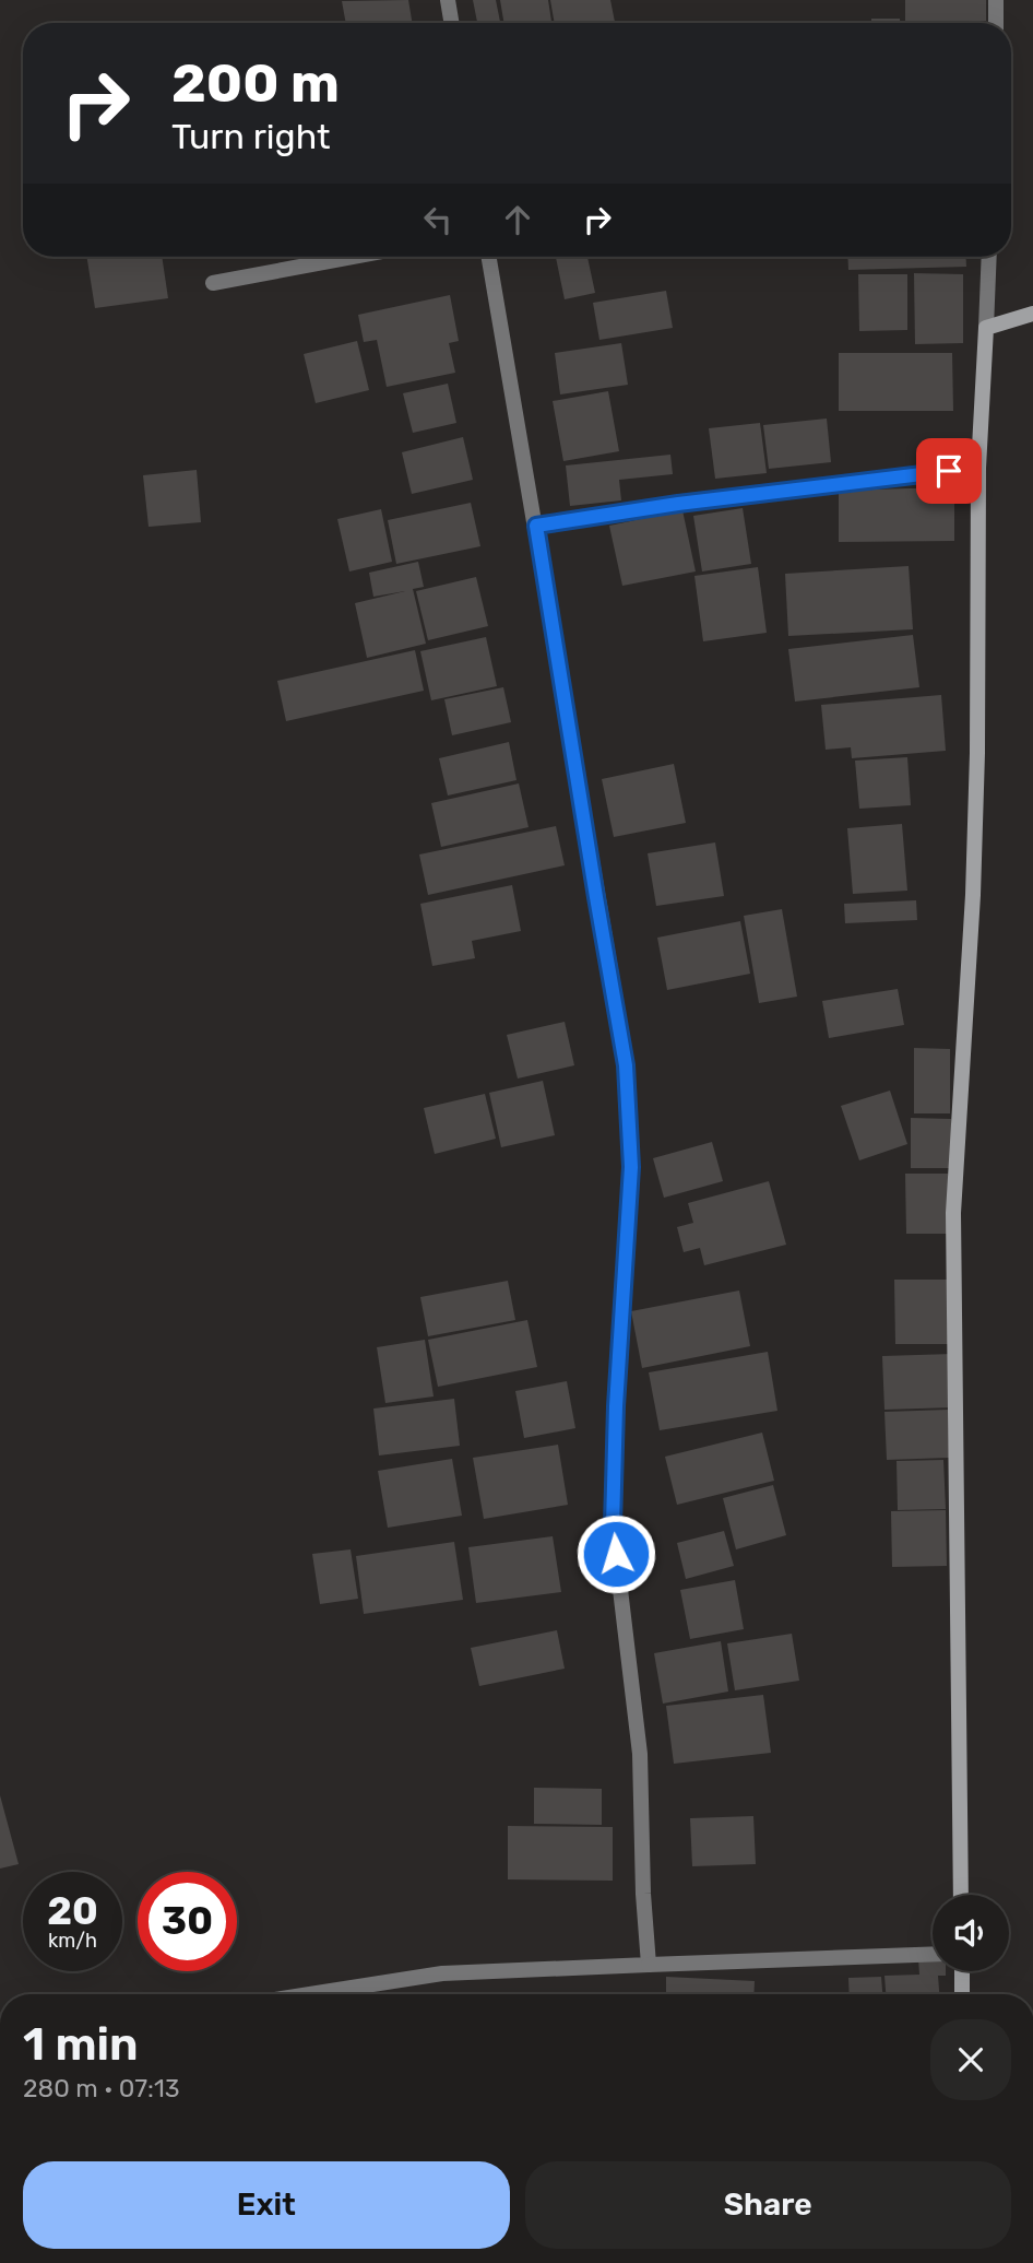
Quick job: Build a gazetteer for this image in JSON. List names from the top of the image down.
{
  "page": {
    "turn": ["200 m", "Turn right"],
    "speed": "20 km/h",
    "limit": "30",
    "heading": ["1 min", "280 m · 07:13"],
    "buttons": ["Exit", "Share"]
  }
}
